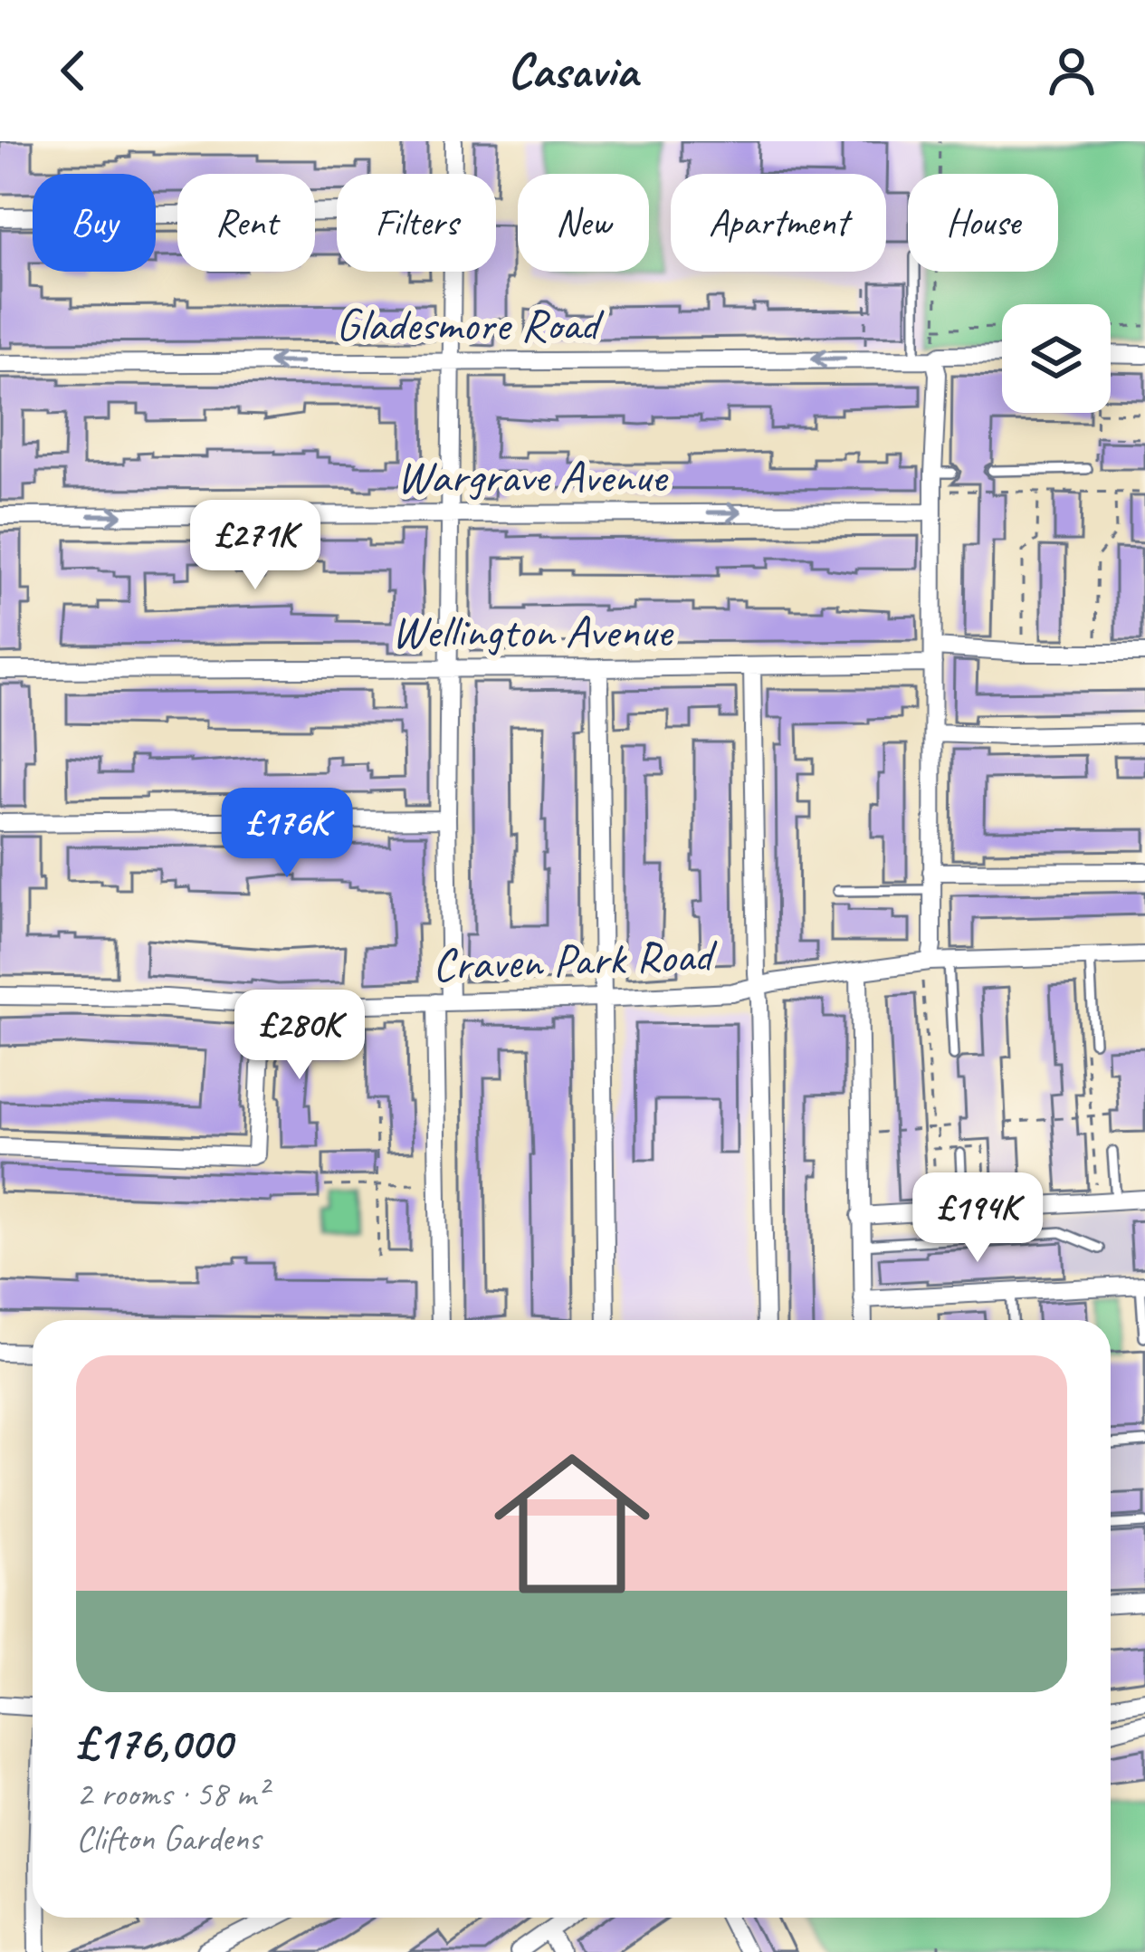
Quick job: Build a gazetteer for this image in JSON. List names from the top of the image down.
{
  "streets": {
    "street": [
      "Gladesmore Road",
      "Wargrave Avenue",
      "Wellington Avenue",
      "Craven Park Road"
    ]
  },
  "one_way": ["Gladesmore Road", "Wargrave Avenue"],
  "page": {
    "header": "Casavia",
    "chip": [
      "Buy",
      "Rent",
      "Filters",
      "New",
      "Apartment",
      "House"
    ],
    "price": [
      "£271K",
      "£176K",
      "£280K",
      "£194K"
    ],
    "list": [
      {
        "name": "£176,000",
        "note": "2 rooms · 58 m² · Clifton Gardens"
      }
    ]
  }
}
